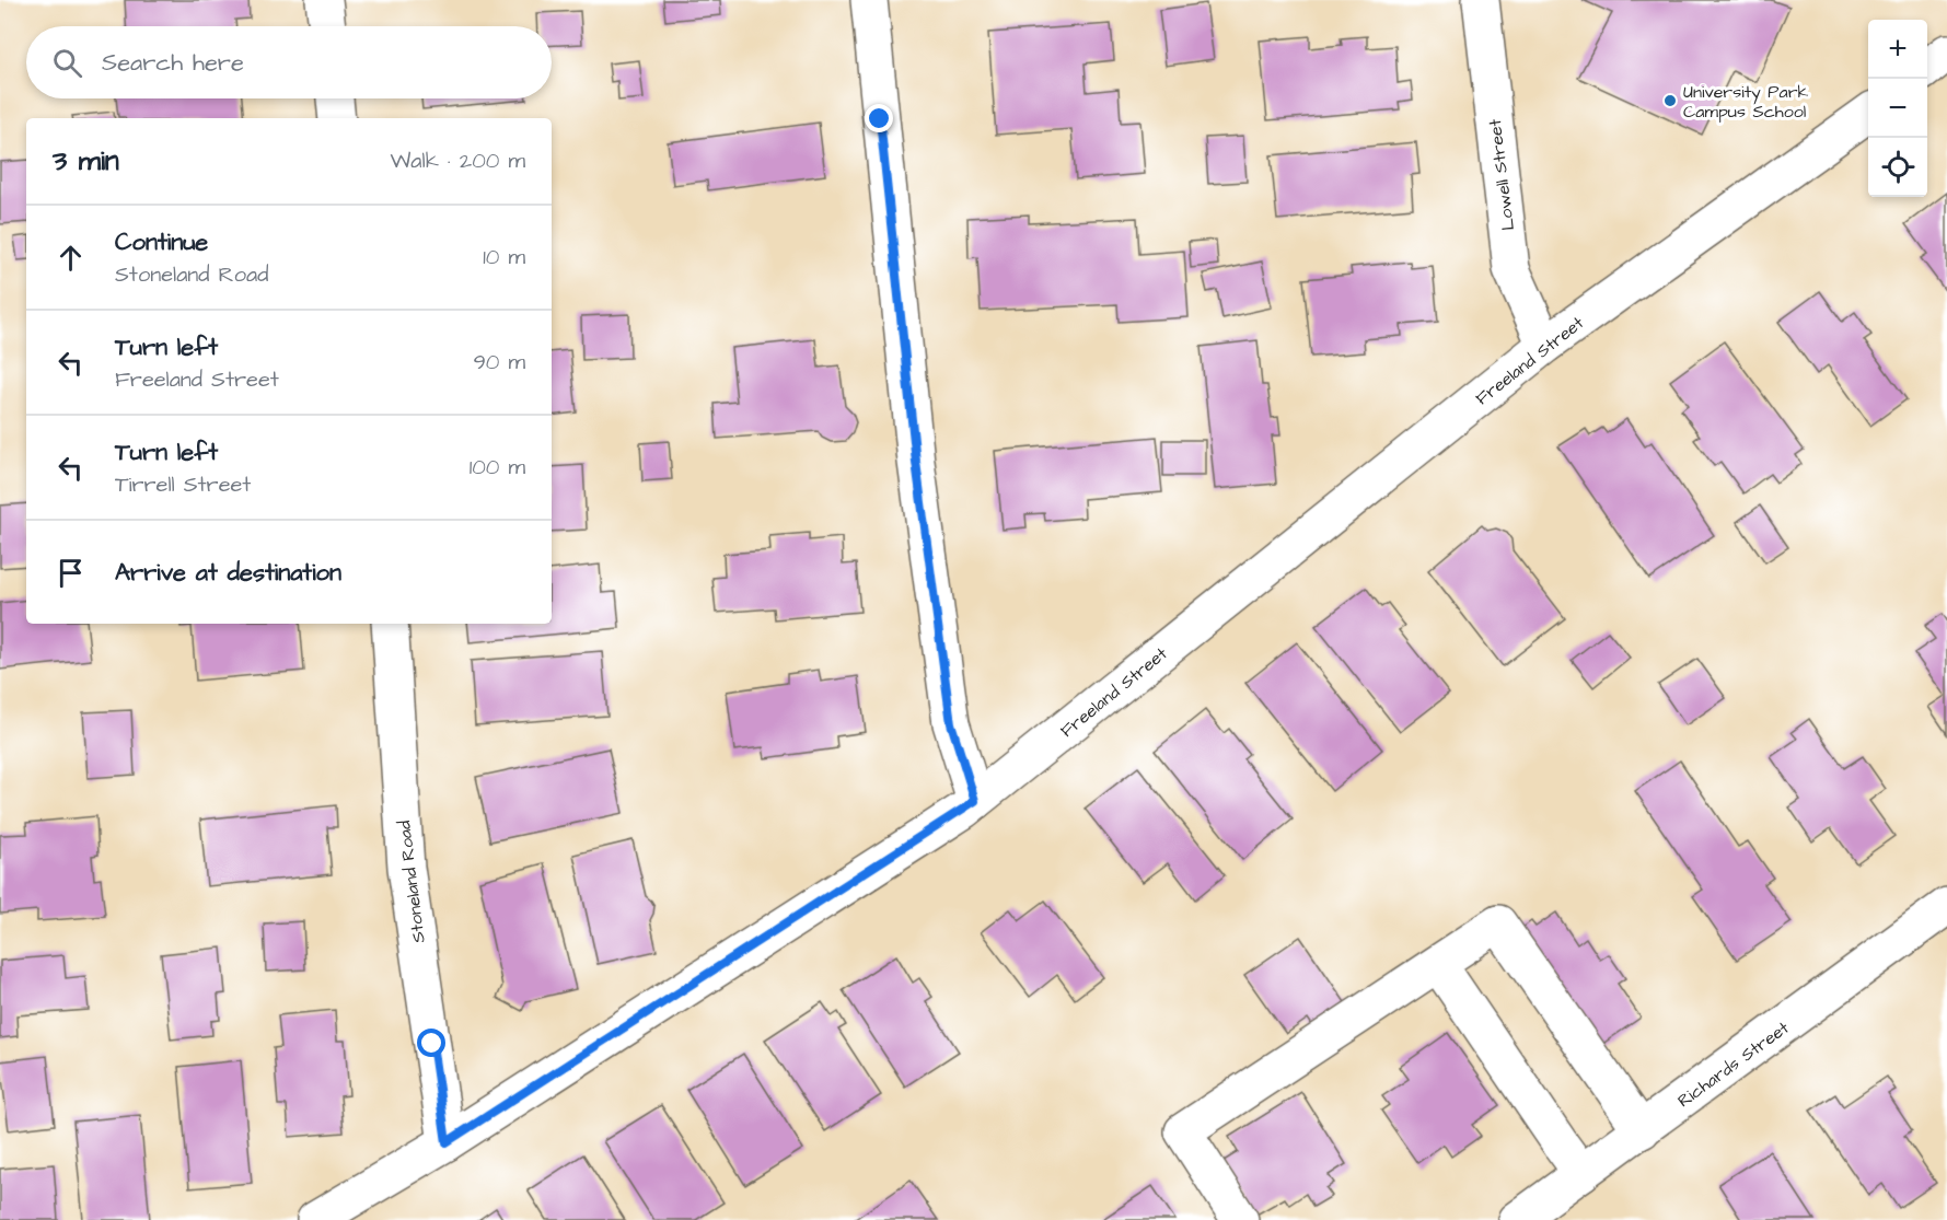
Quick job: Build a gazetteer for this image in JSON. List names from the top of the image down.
{
  "streets": {
    "street": [
      "Lowell Street",
      "Freeland Street",
      "Stoneland Road",
      "Richards Street"
    ]
  },
  "crossings": [
    ["Lowell Street", "Freeland Street"],
    ["Freeland Street", "Stoneland Road"]
  ],
  "places": ["University Park Campus School"],
  "page": {
    "map_buttons": ["+", "−"],
    "search": "Search here",
    "heading": ["3 min", "Walk · 200 m"],
    "list": [
      ["Continue", "Stoneland Road", "10 m"],
      ["Turn left", "Freeland Street", "90 m"],
      ["Turn left", "Tirrell Street", "100 m"],
      "Arrive at destination"
    ]
  }
}
